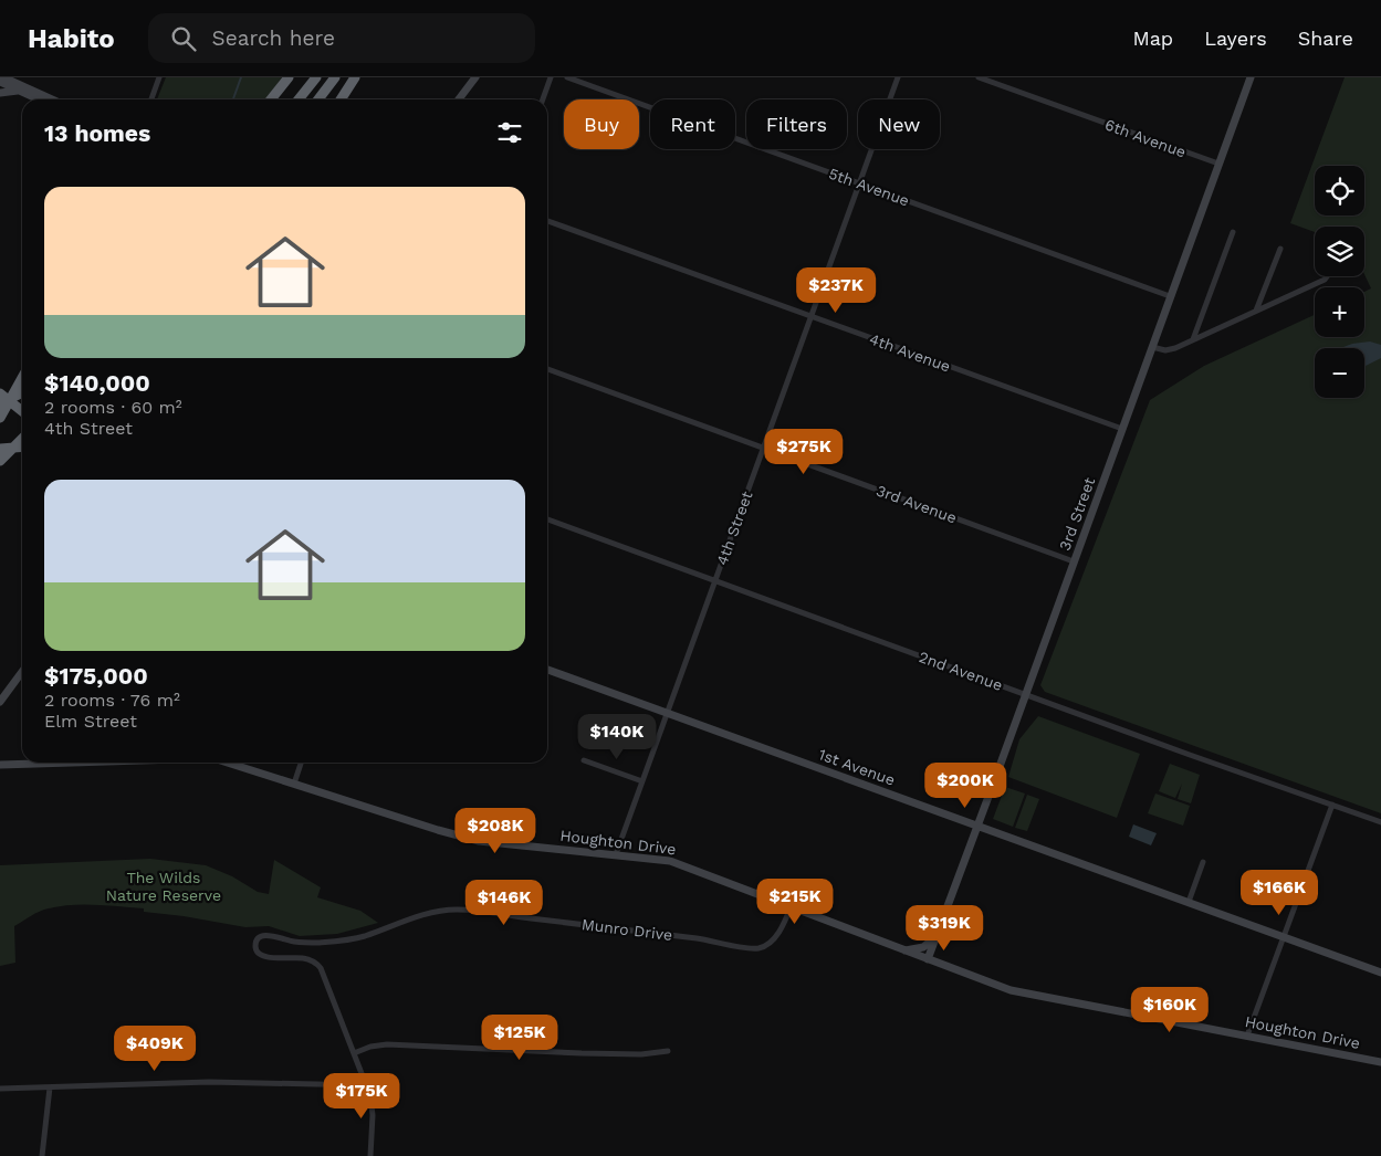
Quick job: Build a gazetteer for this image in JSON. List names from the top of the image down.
{
  "streets": {
    "street": [
      "6th Avenue",
      "5th Avenue",
      "4th Avenue",
      "3rd Avenue",
      "3rd Street",
      "4th Street",
      "2nd Avenue",
      "1st Avenue",
      "Houghton Drive",
      "Munro Drive"
    ]
  },
  "crossings": [
    ["6th Avenue", "3rd Street"],
    ["5th Avenue", "3rd Street"],
    ["5th Avenue", "4th Street"],
    ["4th Avenue", "3rd Street"],
    ["4th Avenue", "4th Street"],
    ["3rd Avenue", "3rd Street"],
    ["3rd Avenue", "4th Street"],
    ["3rd Street", "2nd Avenue"],
    ["3rd Street", "1st Avenue"],
    ["3rd Street", "Houghton Drive"],
    ["4th Street", "2nd Avenue"],
    ["4th Street", "1st Avenue"],
    ["4th Street", "Houghton Drive"],
    ["Houghton Drive", "Munro Drive"]
  ],
  "parks": ["The Wilds Nature Reserve"],
  "page": {
    "header": "Habito",
    "search": "Search here",
    "nav": ["Map", "Layers", "Share"],
    "chip": [
      "Buy",
      "Rent",
      "Filters",
      "New"
    ],
    "heading": "13 homes",
    "map_buttons": ["+", "−"],
    "list": [
      {
        "name": "$140,000",
        "note": "2 rooms · 60 m² · 4th Street"
      },
      {
        "name": "$175,000",
        "note": "2 rooms · 76 m² · Elm Street"
      }
    ],
    "price": [
      "$237K",
      "$275K",
      "$140K",
      "$200K",
      "$208K",
      "$166K",
      "$215K",
      "$146K",
      "$319K",
      "$160K",
      "$125K",
      "$409K",
      "$175K"
    ]
  }
}
